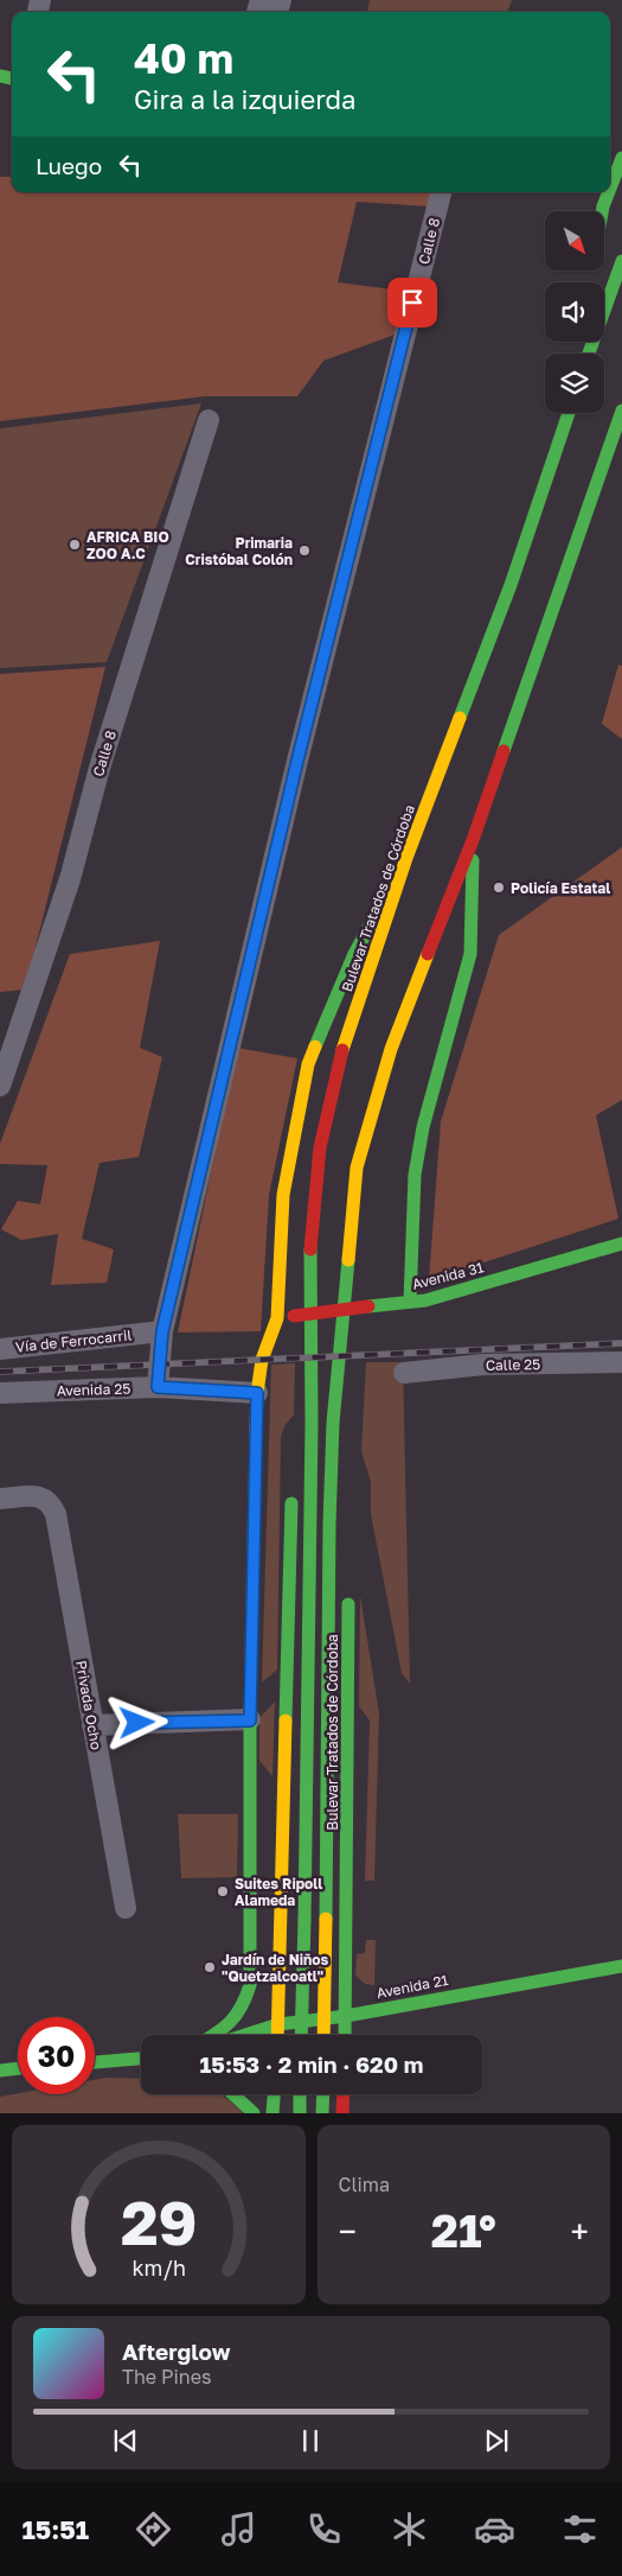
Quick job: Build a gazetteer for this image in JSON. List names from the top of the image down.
{
  "streets": {
    "main road": ["Bulevar Tratados de Córdoba", "Avenida 31", "Avenida 21"],
    "street": [
      "Calle 8",
      "Vía de Ferrocarril",
      "Calle 25",
      "Avenida 25",
      "Privada Ocho"
    ]
  },
  "crossings": [
    ["Calle 8", "Vía de Ferrocarril"],
    ["Bulevar Tratados de Córdoba", "Avenida 21"]
  ],
  "places": [
    "AFRICA BIO ZOO A.C",
    "Primaria Cristóbal Colón",
    "Policía Estatal",
    "Suites Ripoll Alameda",
    "Jardín de Niños \"Quetzalcoatl\""
  ],
  "north": "bottom right",
  "page": {
    "turn": ["40 m", "Gira a la izquierda"],
    "then": "Luego",
    "limit": "30",
    "trip": "15:53 · 2 min · 620 m",
    "tile": "Clima",
    "heat": ["−", "21°", "+"],
    "song": ["Afterglow", "The Pines"],
    "tabs": "15:51",
    "gauge": ["29", "km/h"]
  }
}
